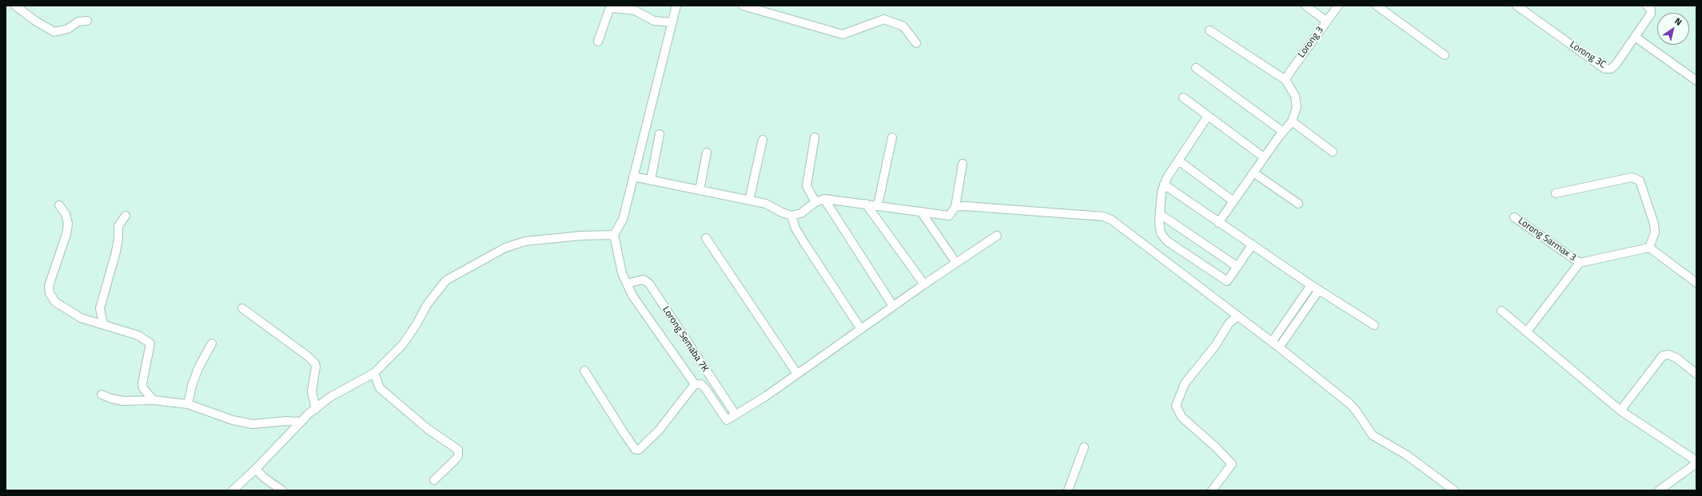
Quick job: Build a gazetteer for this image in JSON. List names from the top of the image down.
{
  "streets": {
    "street": [
      "Lorong 3",
      "Lorong 3C",
      "Lorong Sarmax 3",
      "Lorong Semaba 7K"
    ]
  },
  "north": "top right"
}
